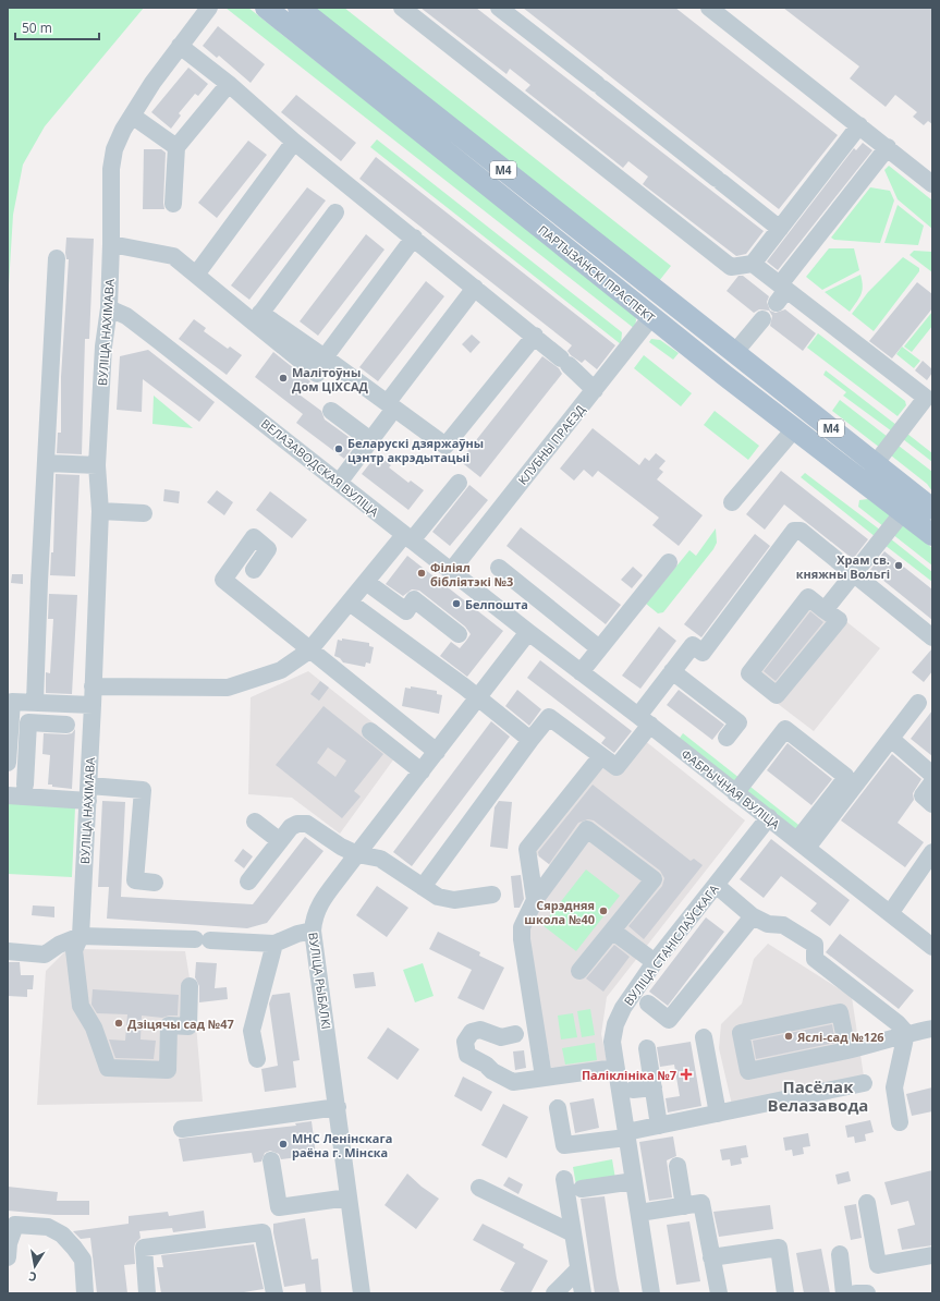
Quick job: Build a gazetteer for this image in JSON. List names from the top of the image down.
{
  "streets": {
    "main road": ["М4", "ПАРТЫЗАНСКІ ПРАСПЕКТ"],
    "street": [
      "ВУЛІЦА НАХІМАВА",
      "КЛУБНЫ ПРАЕЗД",
      "ВЕЛАЗАВОДСКАЯ ВУЛІЦА",
      "ФАБРЫЧНАЯ ВУЛІЦА",
      "ВУЛІЦА СТАНІСЛАЎСКАГА",
      "ВУЛІЦА РЫБАЛКІ"
    ]
  },
  "crossings": [
    ["ПАРТЫЗАНСКІ ПРАСПЕКТ", "КЛУБНЫ ПРАЕЗД"],
    ["ВУЛІЦА НАХІМАВА", "ВЕЛАЗАВОДСКАЯ ВУЛІЦА"],
    ["КЛУБНЫ ПРАЕЗД", "ВЕЛАЗАВОДСКАЯ ВУЛІЦА"],
    ["ВЕЛАЗАВОДСКАЯ ВУЛІЦА", "ФАБРЫЧНАЯ ВУЛІЦА"],
    ["ВЕЛАЗАВОДСКАЯ ВУЛІЦА", "ВУЛІЦА РЫБАЛКІ"],
    ["ФАБРЫЧНАЯ ВУЛІЦА", "ВУЛІЦА СТАНІСЛАЎСКАГА"],
    ["ФАБРЫЧНАЯ ВУЛІЦА", "ВУЛІЦА РЫБАЛКІ"]
  ],
  "districts": ["Пасёлак Велазавода"],
  "places": {
    "other": [
      "Малітоўны Дом ЦІХСАД",
      "Беларускі дзяржаўны цэнтр акрэдытацыі",
      "Храм св. княжны Вольгі",
      "Філіял бібліятэкі №3",
      "Белпошта",
      "Сярэдняя школа №40",
      "Дзіцячы сад №47",
      "Яслі-сад №126",
      "МНС Ленінскага раёна г. Мінска"
    ],
    "health": ["Паліклініка №7"]
  },
  "scale_bar": "50 m",
  "north": "bottom"
}
